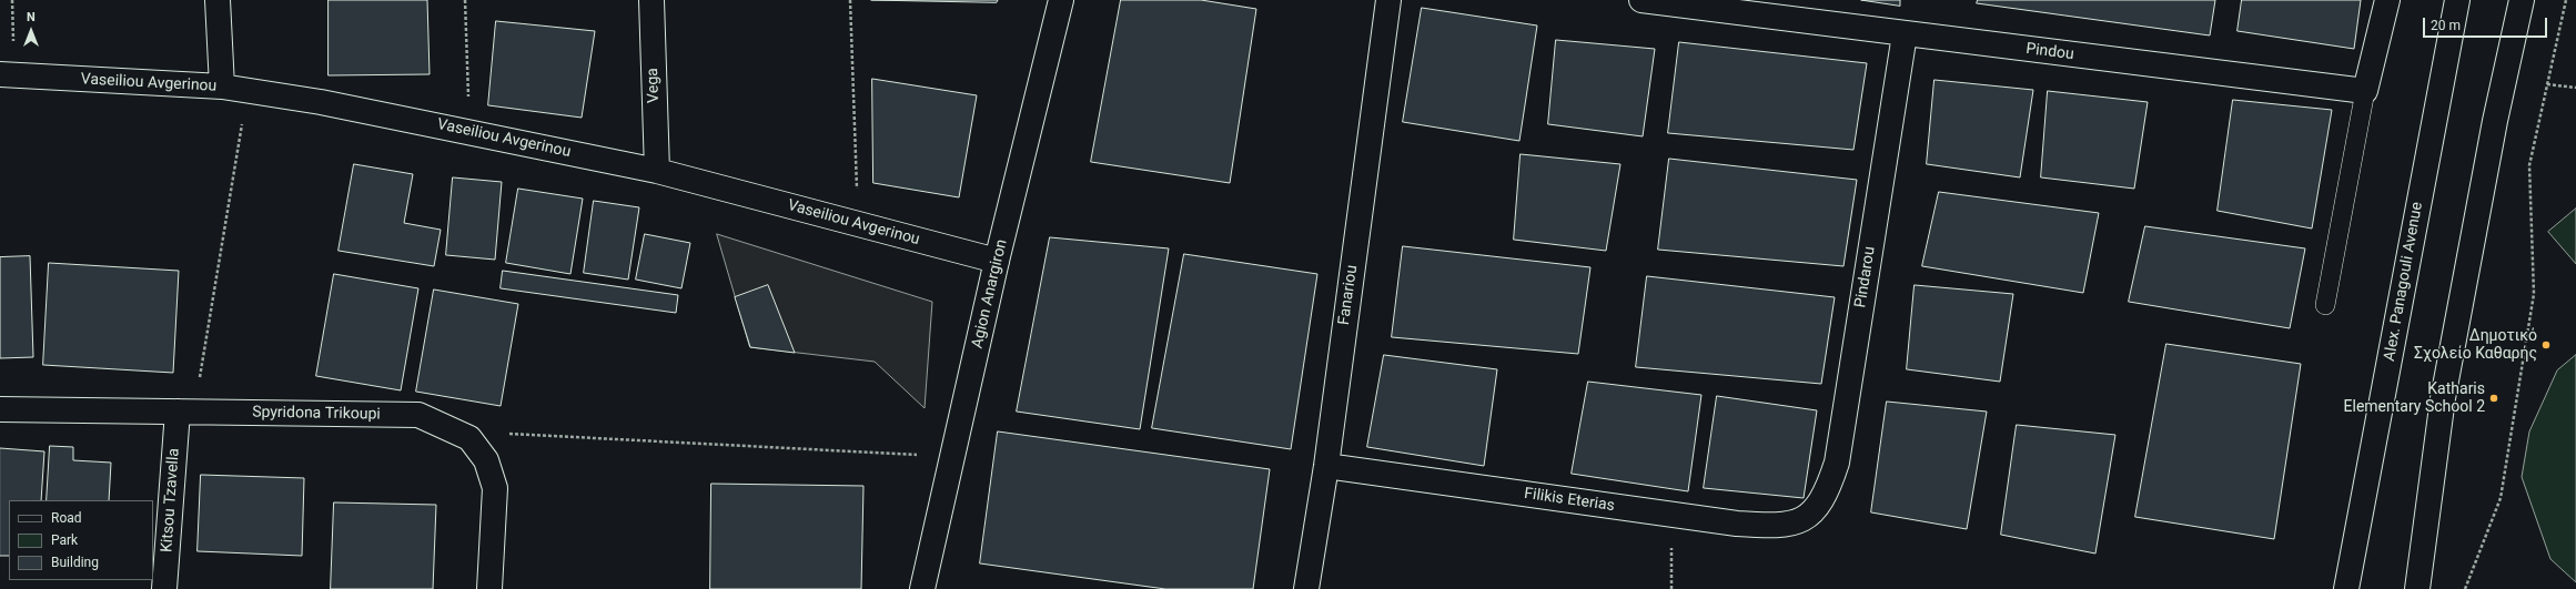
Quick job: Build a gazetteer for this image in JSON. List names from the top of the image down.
{
  "streets": {
    "street": [
      "Pindou",
      "Vaseiliou Avgerinou",
      "Vega",
      "Pindarou",
      "Alex. Panagouli Avenue",
      "Agion Anargiron",
      "Fanariou",
      "Spyridona Trikoupi",
      "Kitsou Tzavella",
      "Filikis Eterias"
    ]
  },
  "crossings": [
    ["Pindou", "Pindarou"],
    ["Vaseiliou Avgerinou", "Vega"],
    ["Vaseiliou Avgerinou", "Agion Anargiron"],
    ["Pindarou", "Filikis Eterias"],
    ["Fanariou", "Filikis Eterias"],
    ["Spyridona Trikoupi", "Kitsou Tzavella"]
  ],
  "places": ["Δημοτικό Σχολείο Καθαρής", "Katharis Elementary School 2"],
  "legend": ["Road", "Park", "Building"],
  "scale_bar": "20 m",
  "north": "top"
}
